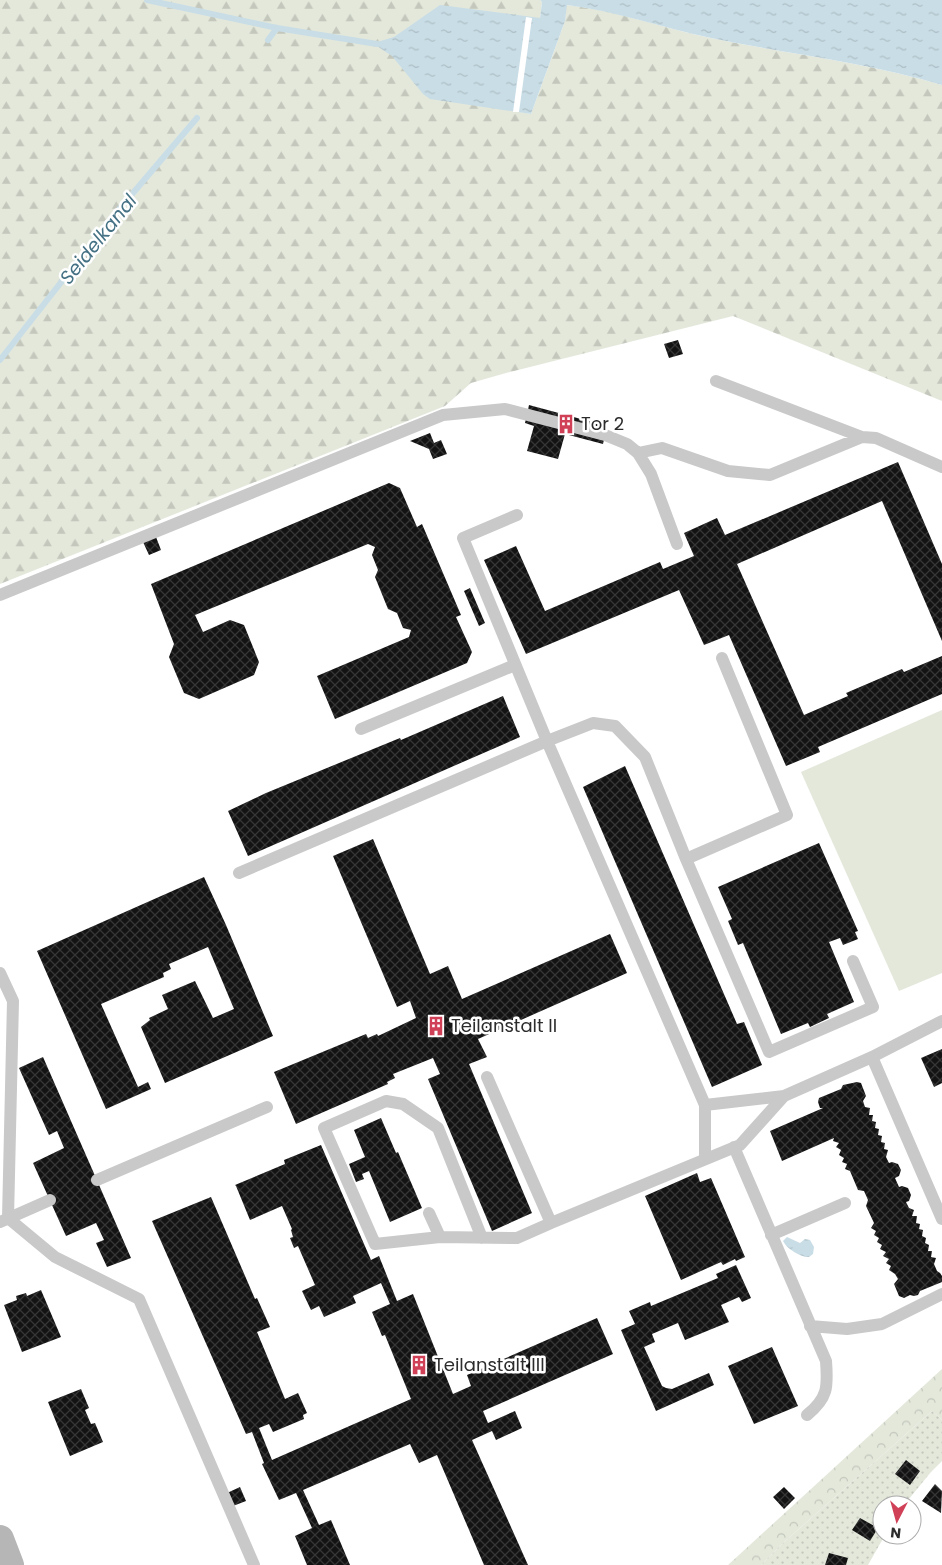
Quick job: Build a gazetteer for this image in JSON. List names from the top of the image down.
{
  "water": ["Seidelkanal"],
  "places": {
    "building": ["Tor 2", "Teilanstalt II", "Teilanstalt III"]
  },
  "north": "bottom"
}
